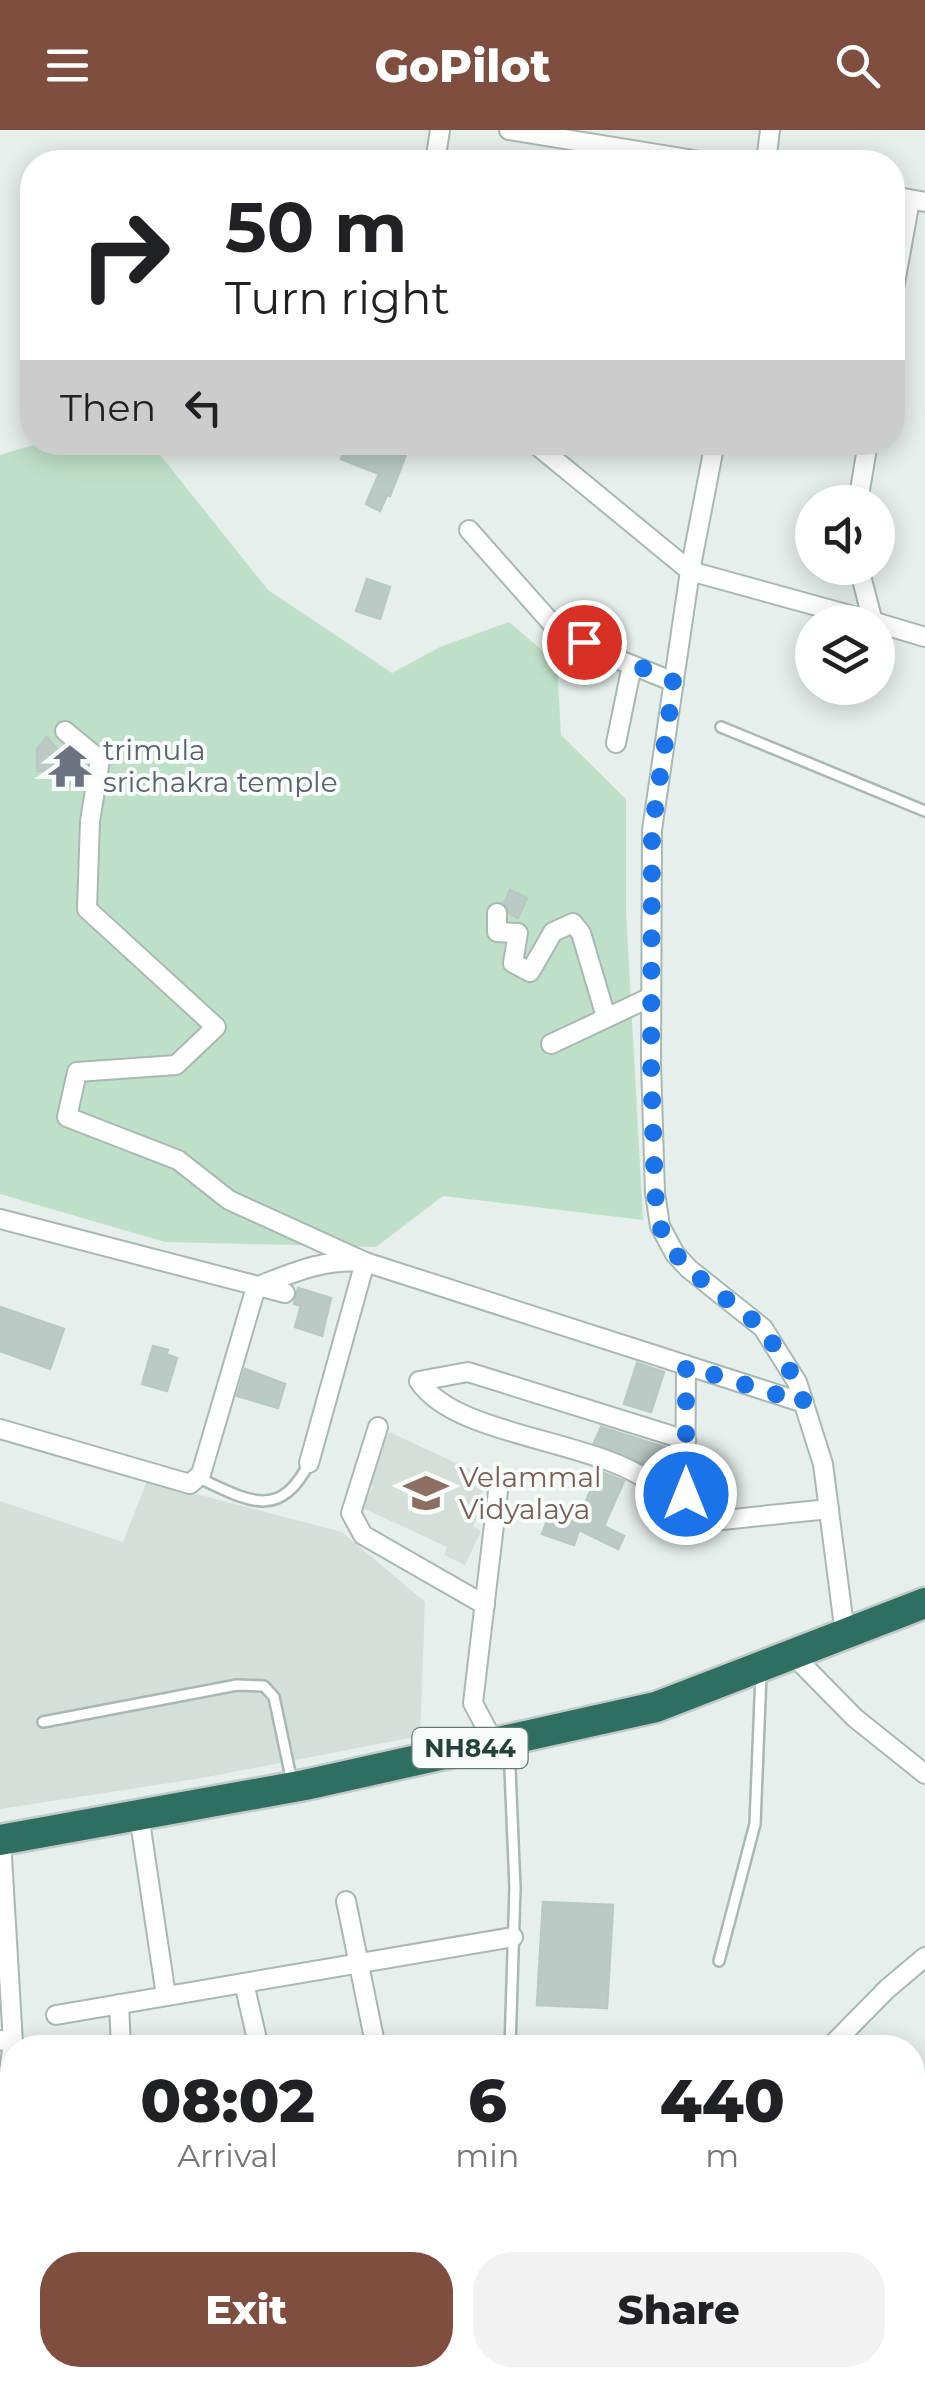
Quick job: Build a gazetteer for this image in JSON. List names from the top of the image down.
{
  "streets": {
    "highway": ["NH844"]
  },
  "places": {
    "temple": ["trimula srichakra temple"],
    "school or university": ["Velammal Vidyalaya"]
  },
  "page": {
    "header": "GoPilot",
    "turn": ["50 m", "Turn right"],
    "then": "Then",
    "eta": [
      "08:02",
      "Arrival",
      "6",
      "min",
      "440",
      "m"
    ],
    "buttons": ["Exit", "Share"]
  }
}
